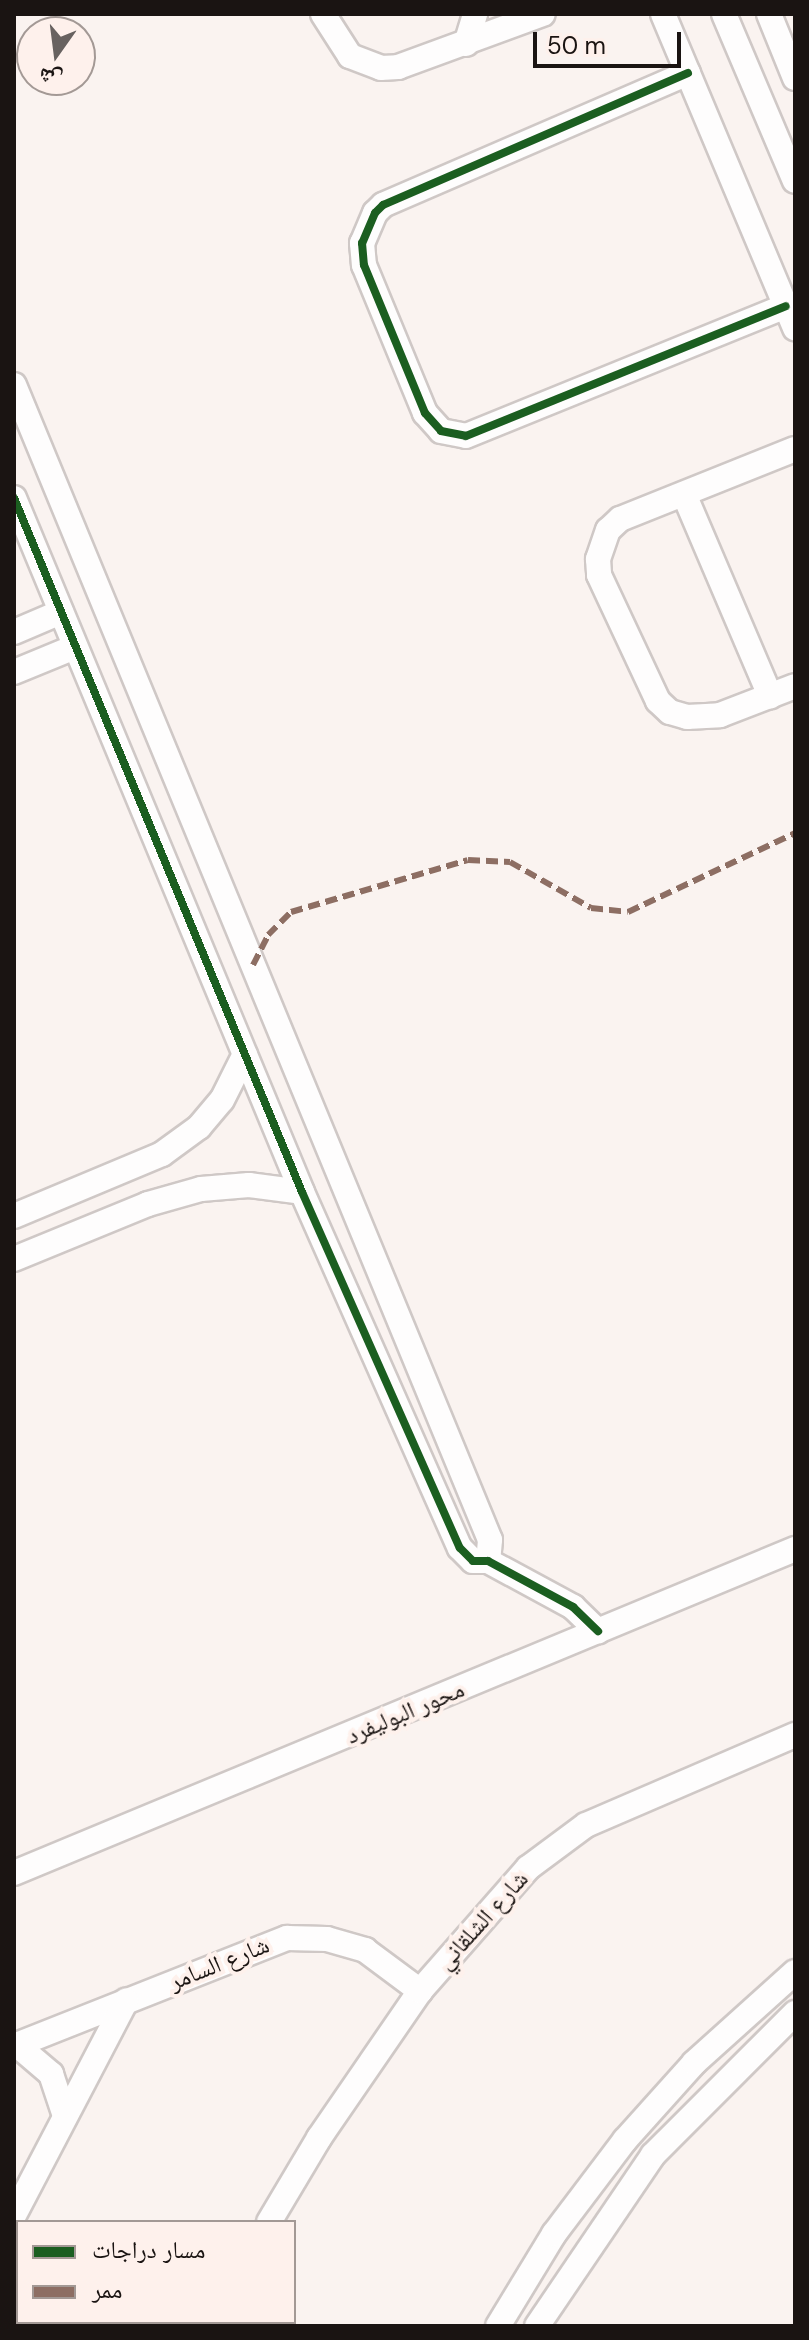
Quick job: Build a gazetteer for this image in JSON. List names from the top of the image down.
{
  "streets": {
    "street": ["محور البوليفرد", "شارع الشلقاني", "شارع السامر"]
  },
  "crossings": [
    ["شارع الشلقاني", "شارع السامر"]
  ],
  "legend": ["مسار دراجات", "ممر"],
  "scale_bar": "50 m",
  "north": "bottom"
}
